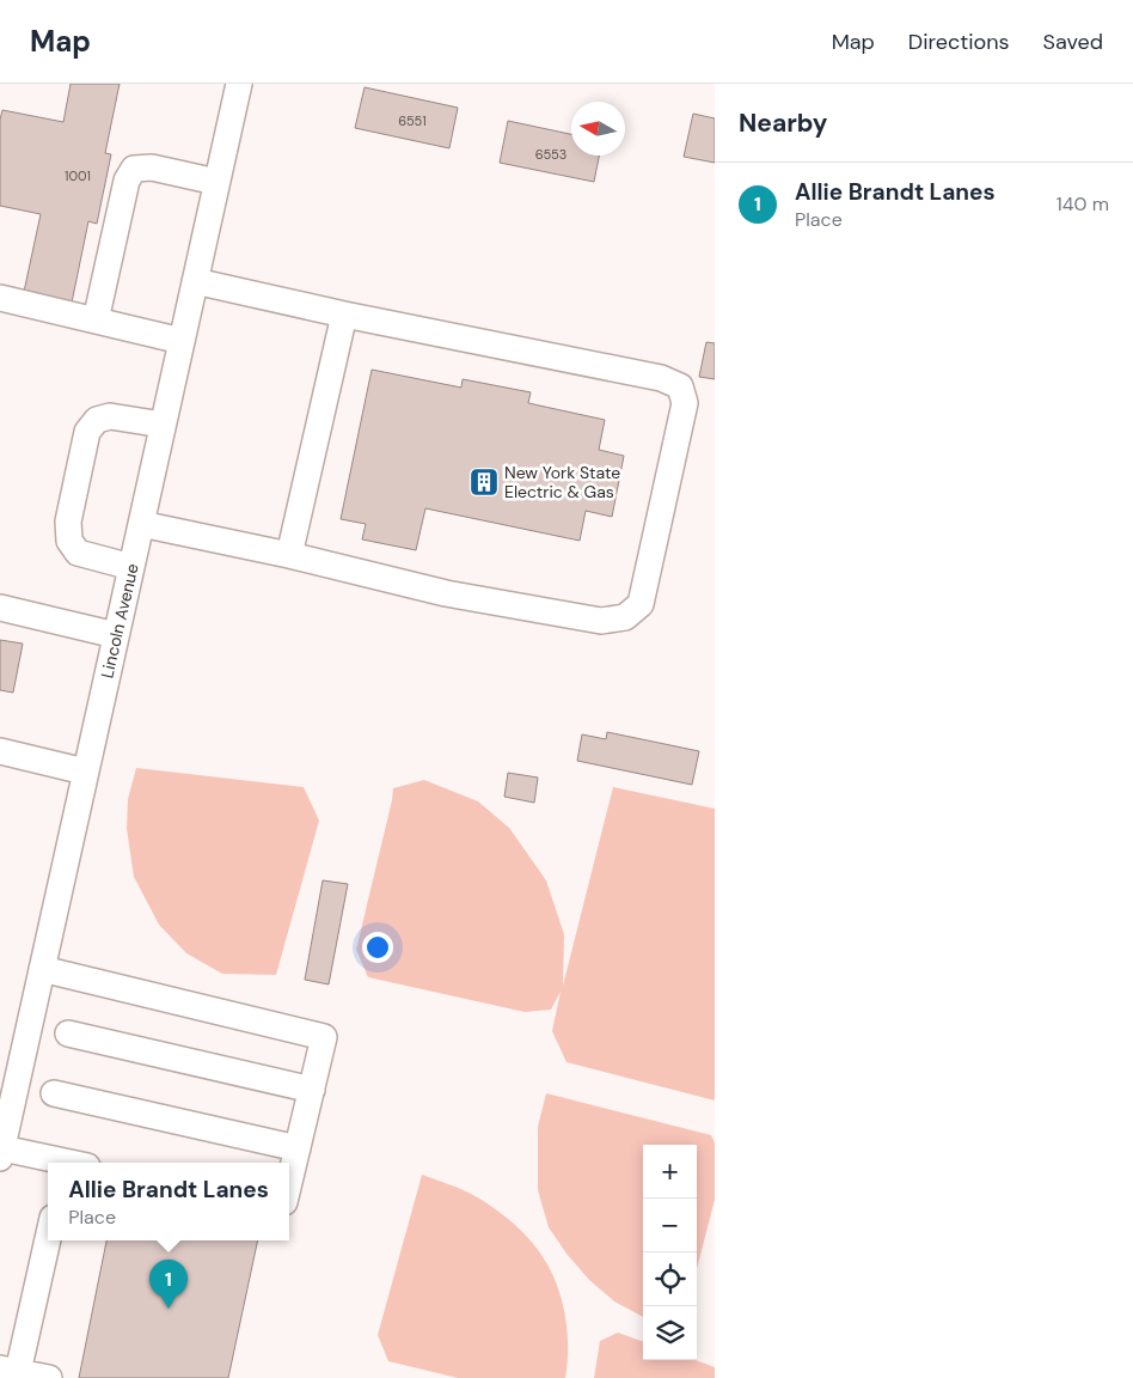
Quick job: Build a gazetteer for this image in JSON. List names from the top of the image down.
{
  "streets": {
    "street": ["Lincoln Avenue"]
  },
  "places": {
    "building": ["New York State Electric & Gas"]
  },
  "house_numbers": ["6551", "6553", "1001"],
  "north": "left",
  "page": {
    "header": "Map",
    "nav": ["Map", "Directions", "Saved"],
    "heading": "Nearby",
    "list": [
      {
        "mark": "1",
        "name": "Allie Brandt Lanes",
        "note": "Place",
        "value": "140 m"
      }
    ],
    "map_buttons": ["+", "−"],
    "popup": ["Allie Brandt Lanes", "Place"],
    "pins": "1"
  }
}
